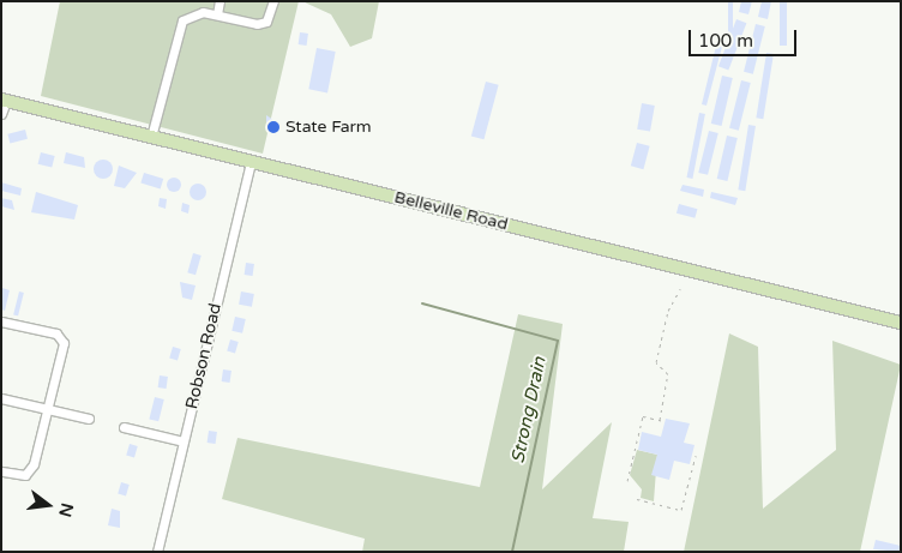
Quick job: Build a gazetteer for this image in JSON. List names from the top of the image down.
{
  "streets": {
    "main road": ["Belleville Road"],
    "street": ["Robson Road"]
  },
  "crossings": [
    ["Belleville Road", "Robson Road"]
  ],
  "water": ["Strong Drain"],
  "places": ["State Farm"],
  "scale_bar": "100 m",
  "north": "right"
}
